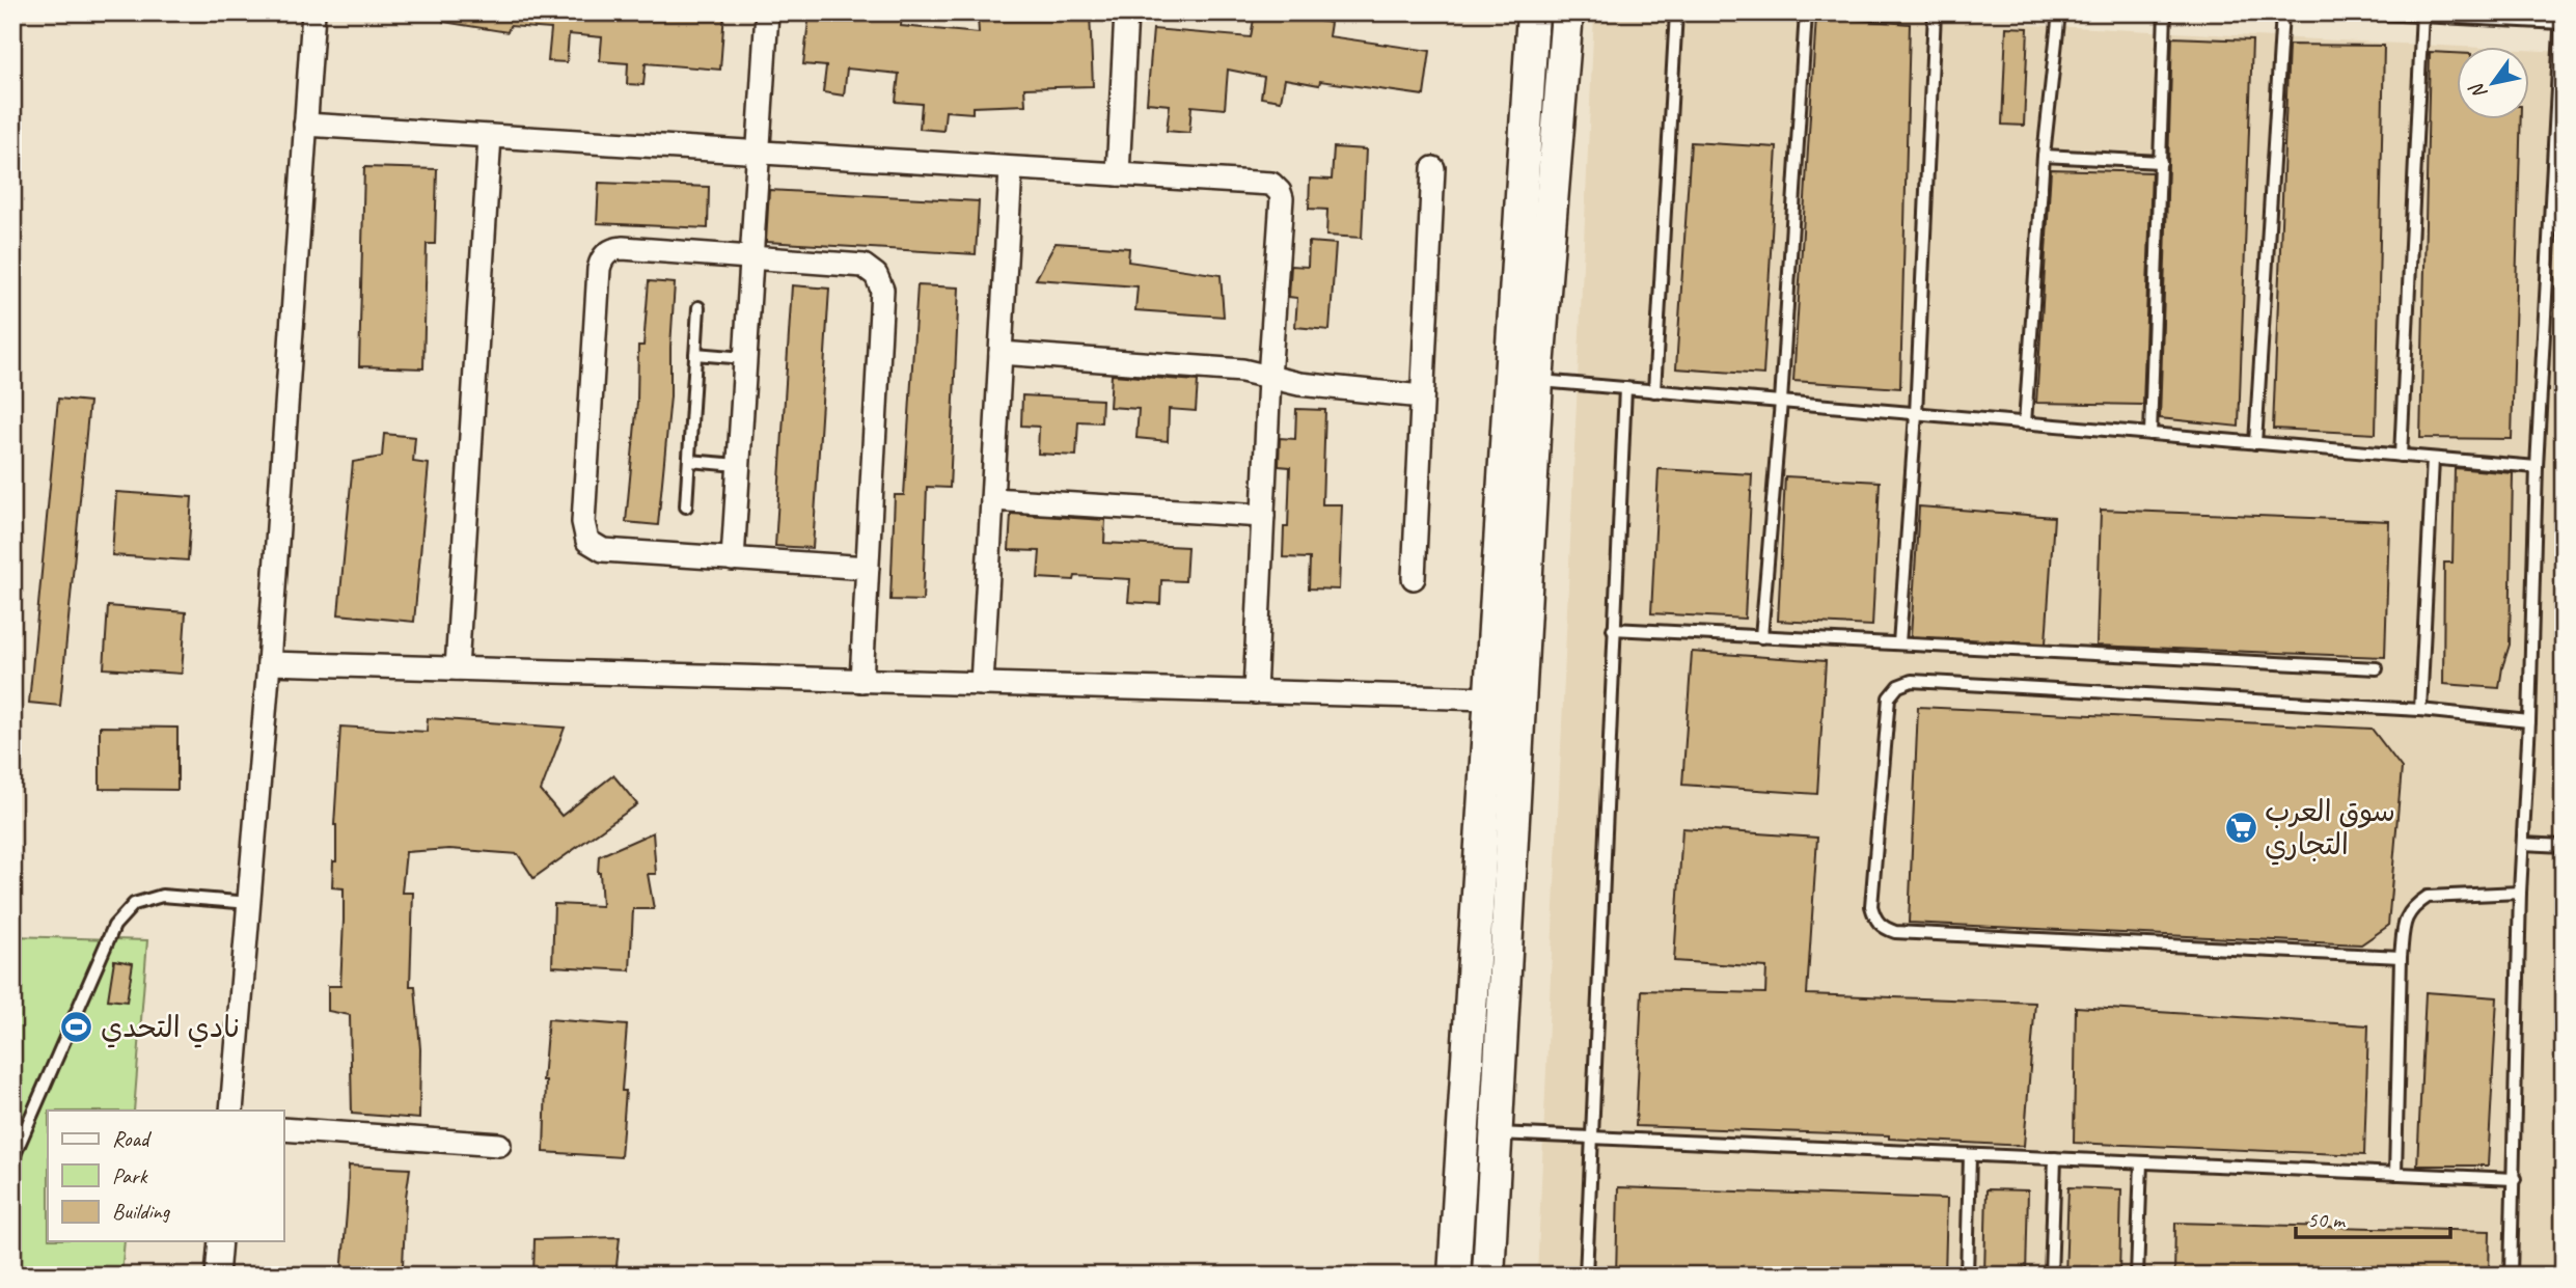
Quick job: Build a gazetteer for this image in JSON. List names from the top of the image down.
{
  "places": {
    "supermarket": ["سوق العرب التجاري"],
    "sports": ["نادي التحدي"]
  },
  "legend": ["Road", "Park", "Building"],
  "scale_bar": "50 m",
  "north": "bottom left"
}
